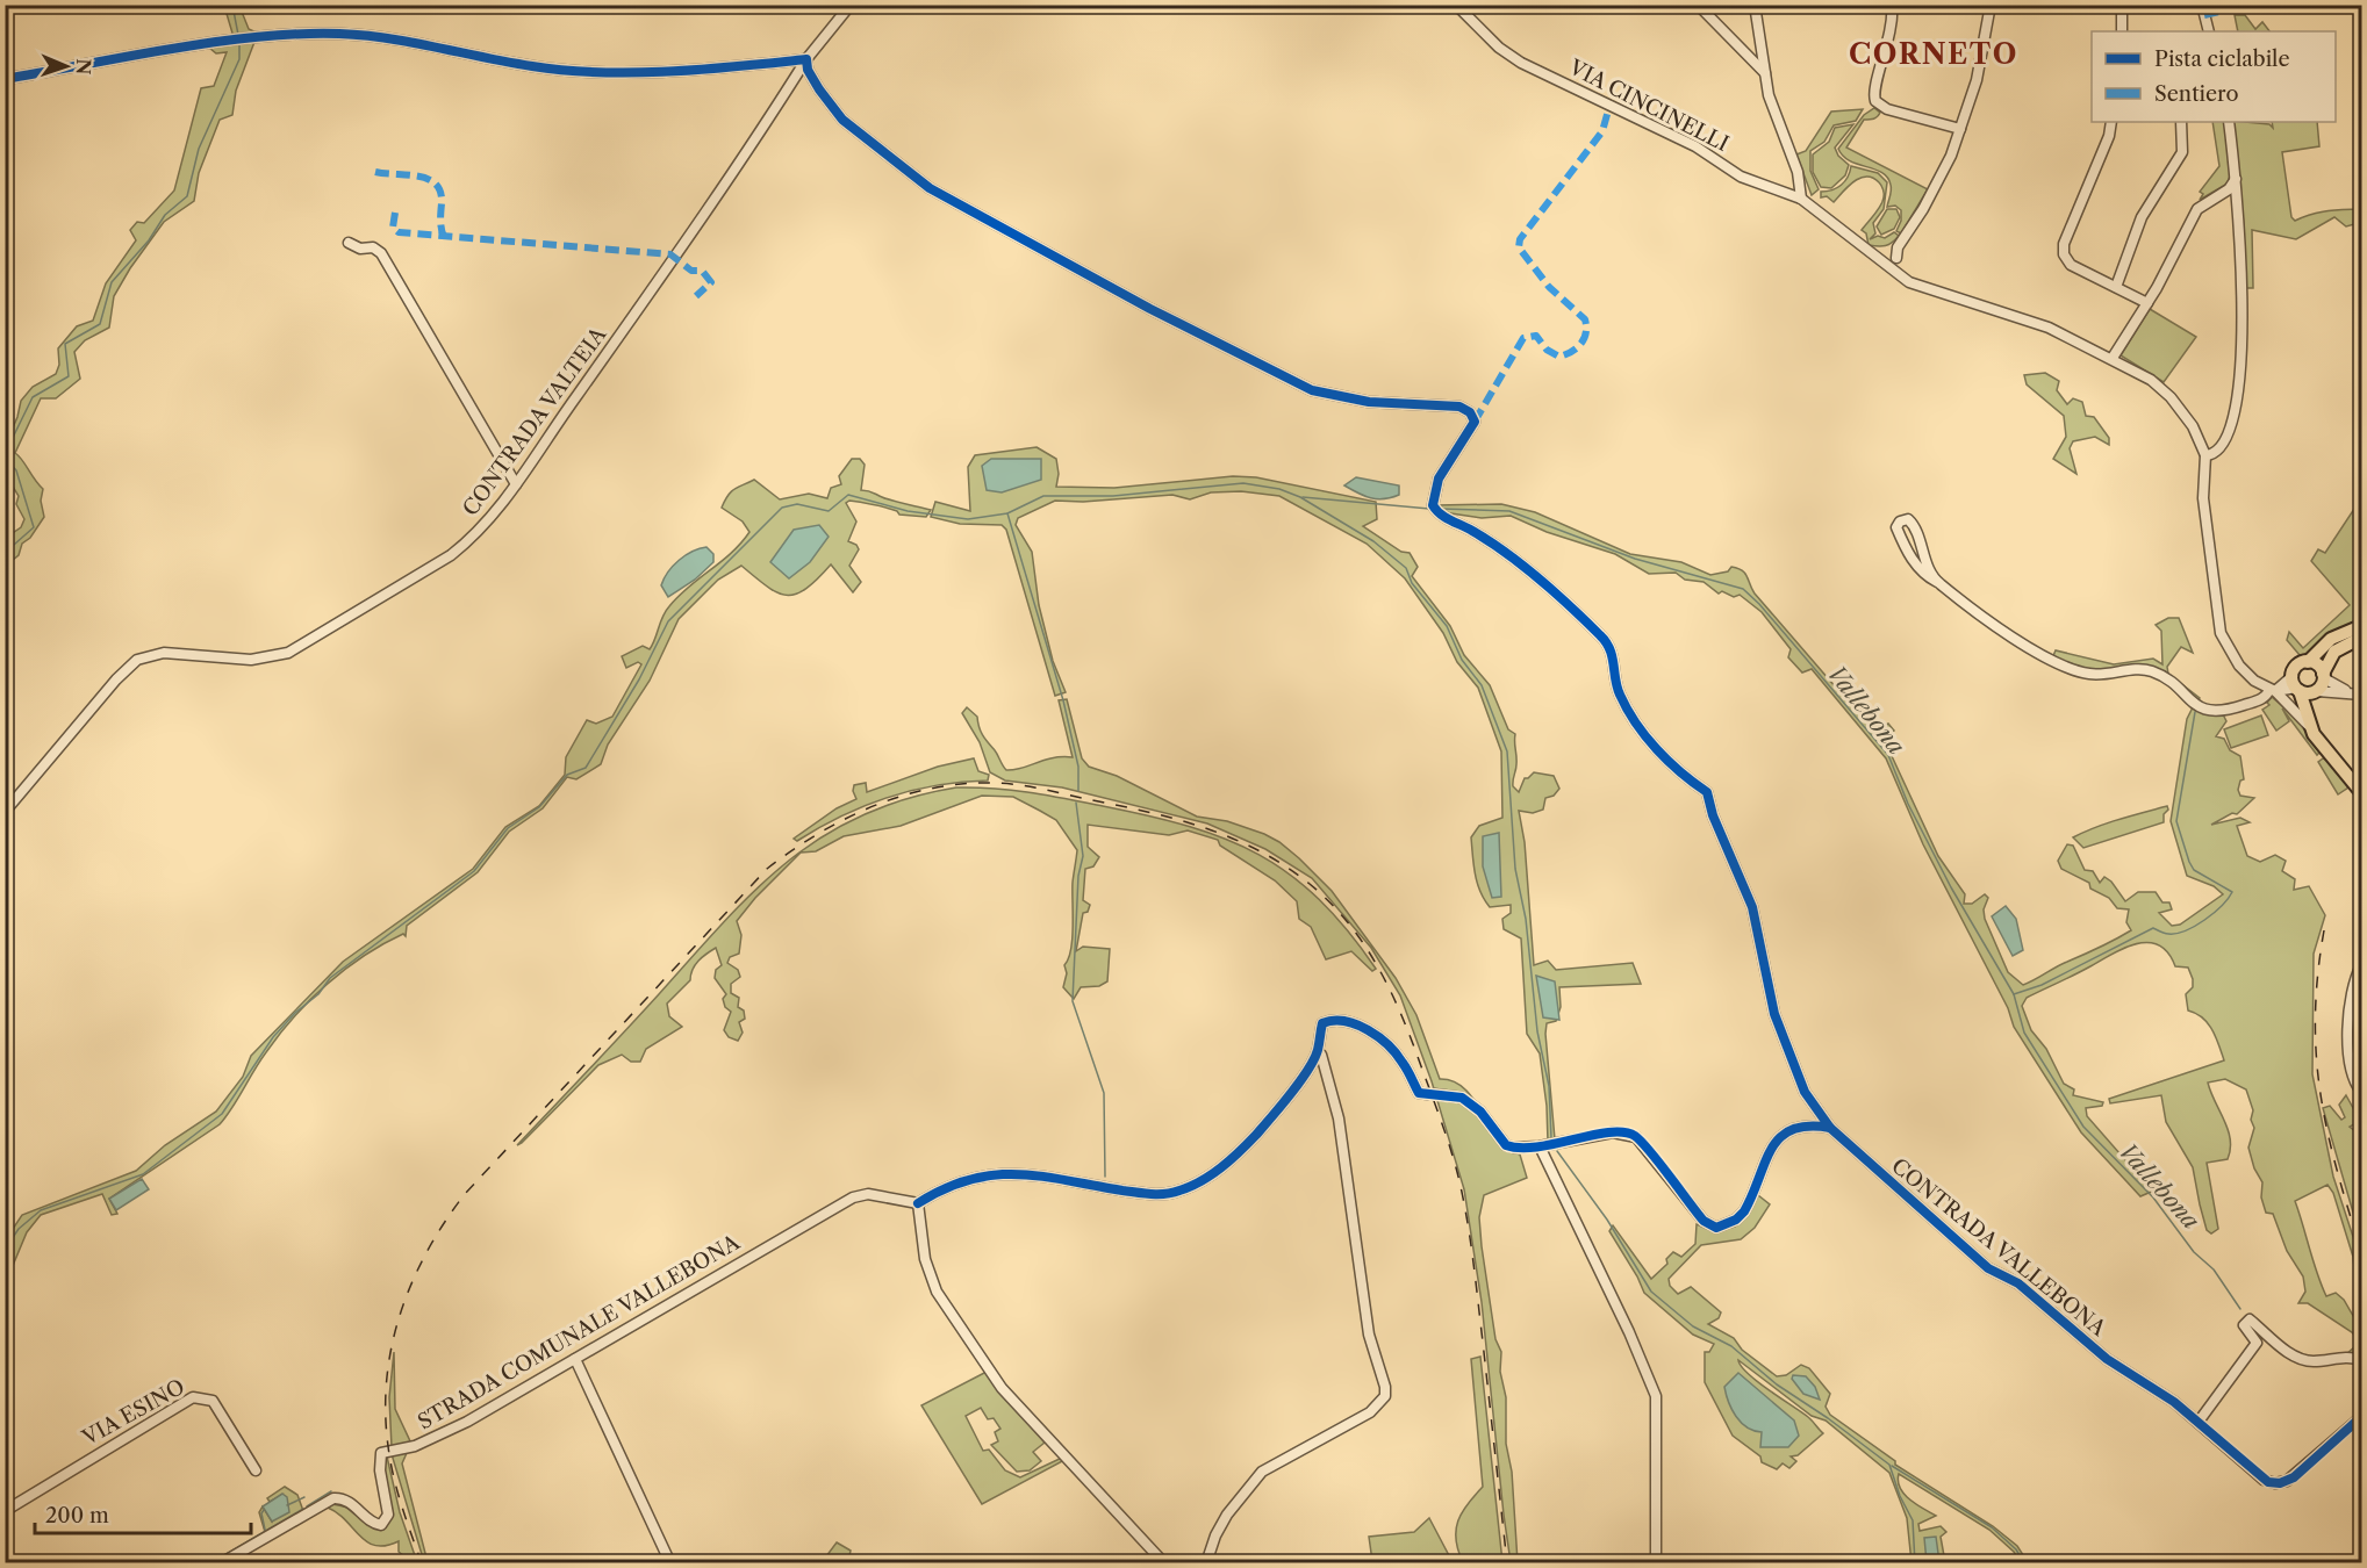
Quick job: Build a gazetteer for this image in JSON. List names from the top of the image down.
{
  "streets": {
    "street": [
      "VIA CINCINELLI",
      "CONTRADA VALTEIA",
      "CONTRADA VALLEBONA",
      "STRADA COMUNALE VALLEBONA",
      "VIA ESINO"
    ]
  },
  "crossings": [
    ["CONTRADA VALTEIA", "CONTRADA VALLEBONA"]
  ],
  "districts": ["CORNETO"],
  "water": ["Vallebona"],
  "legend": ["Pista ciclabile", "Sentiero"],
  "scale_bar": "200 m",
  "north": "right"
}
